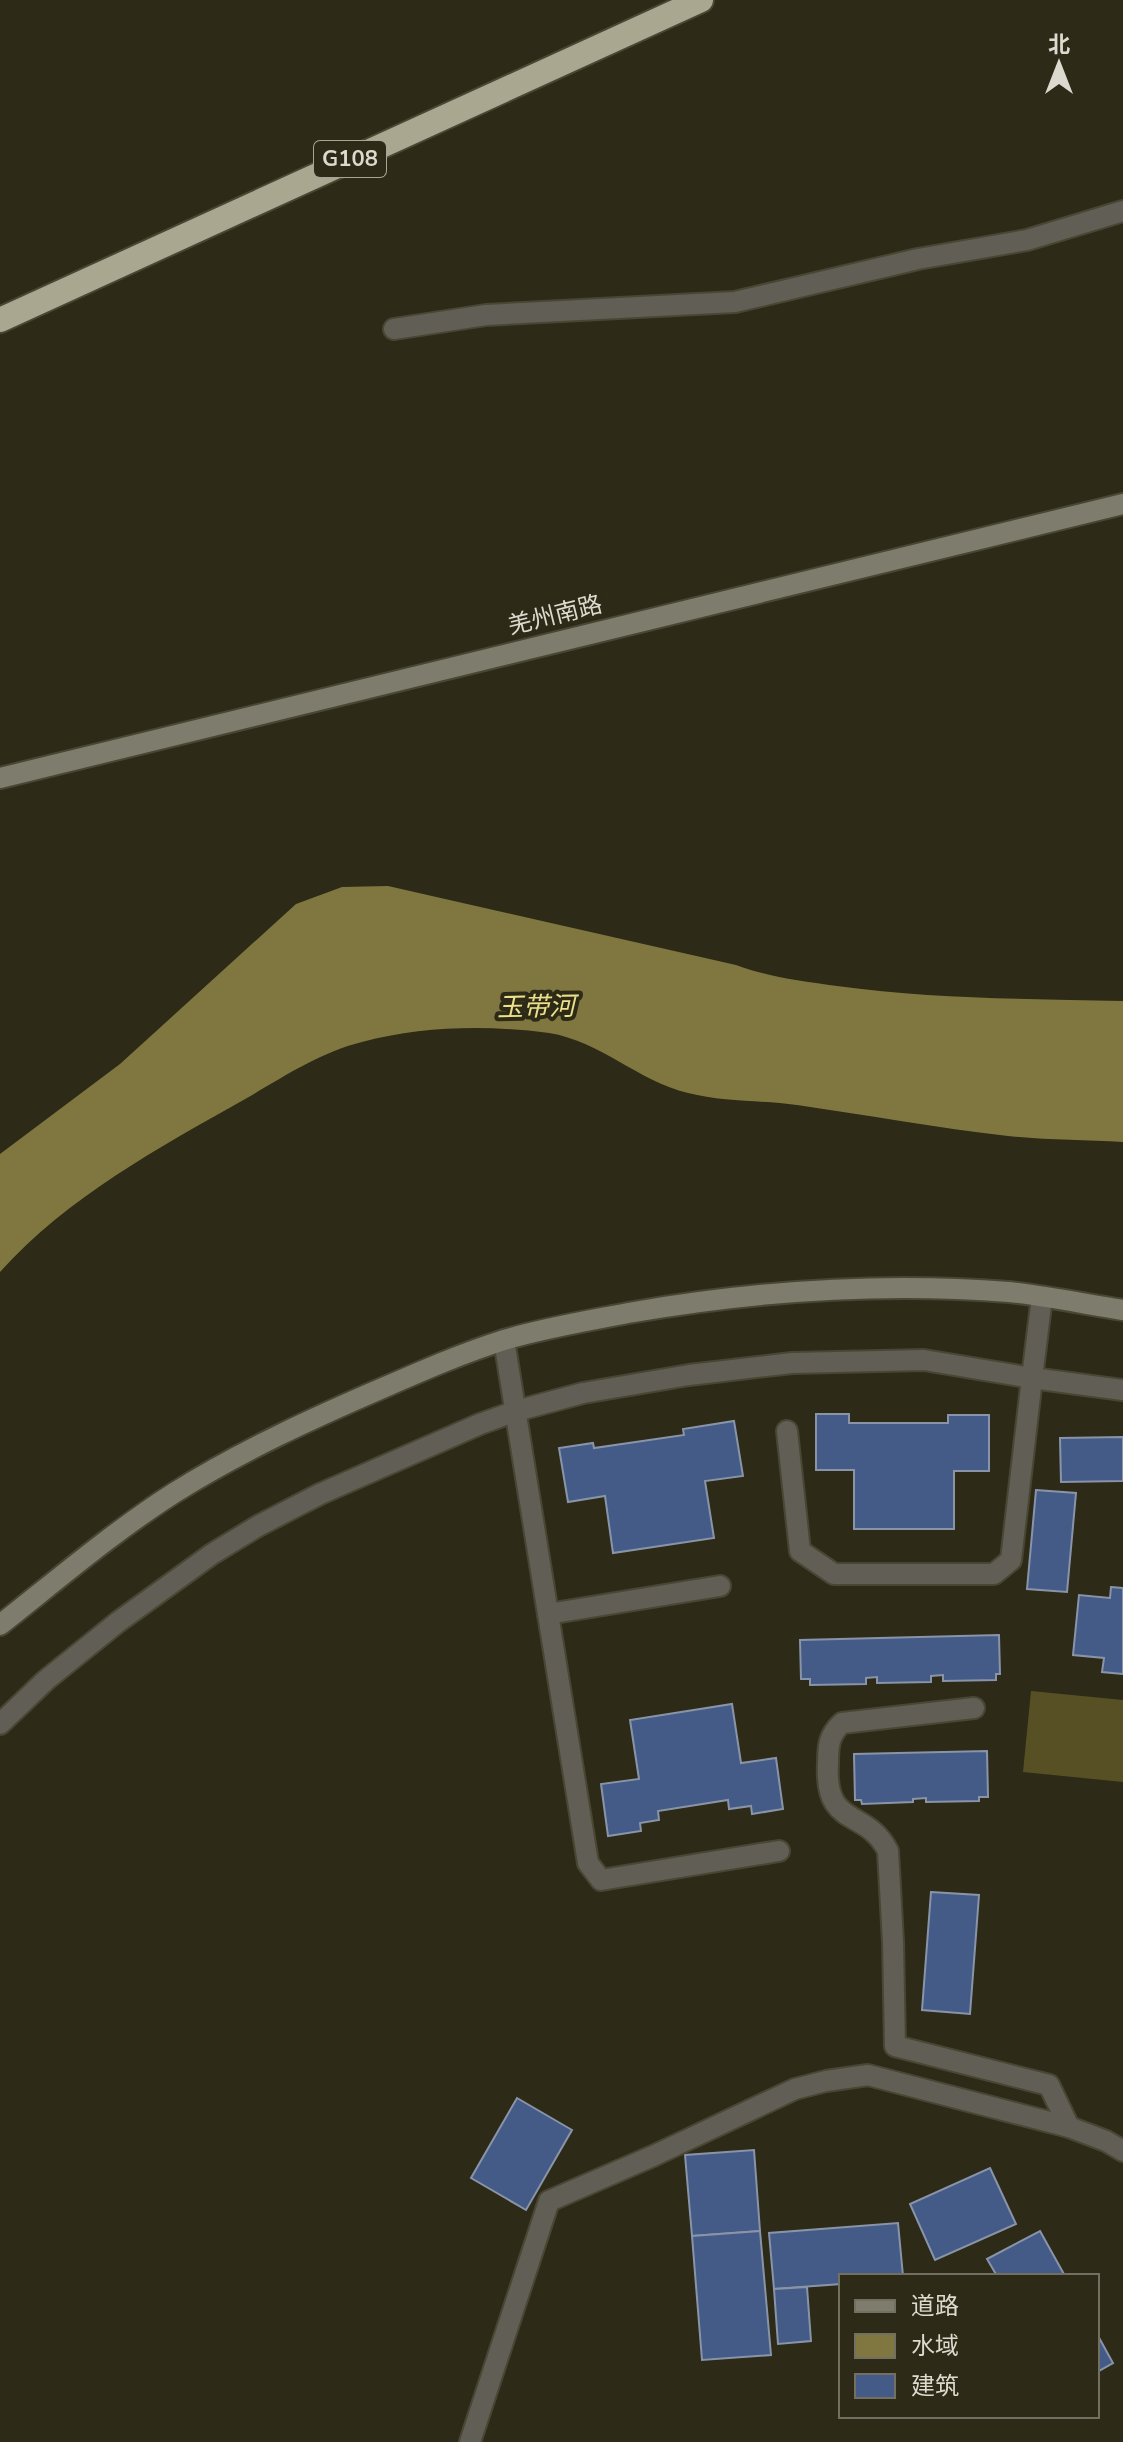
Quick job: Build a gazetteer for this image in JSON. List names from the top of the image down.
{
  "streets": {
    "highway": ["G108"],
    "street": ["羌州南路"]
  },
  "water": ["玉带河"],
  "legend": ["道路", "水域", "建筑"],
  "north": "top"
}
